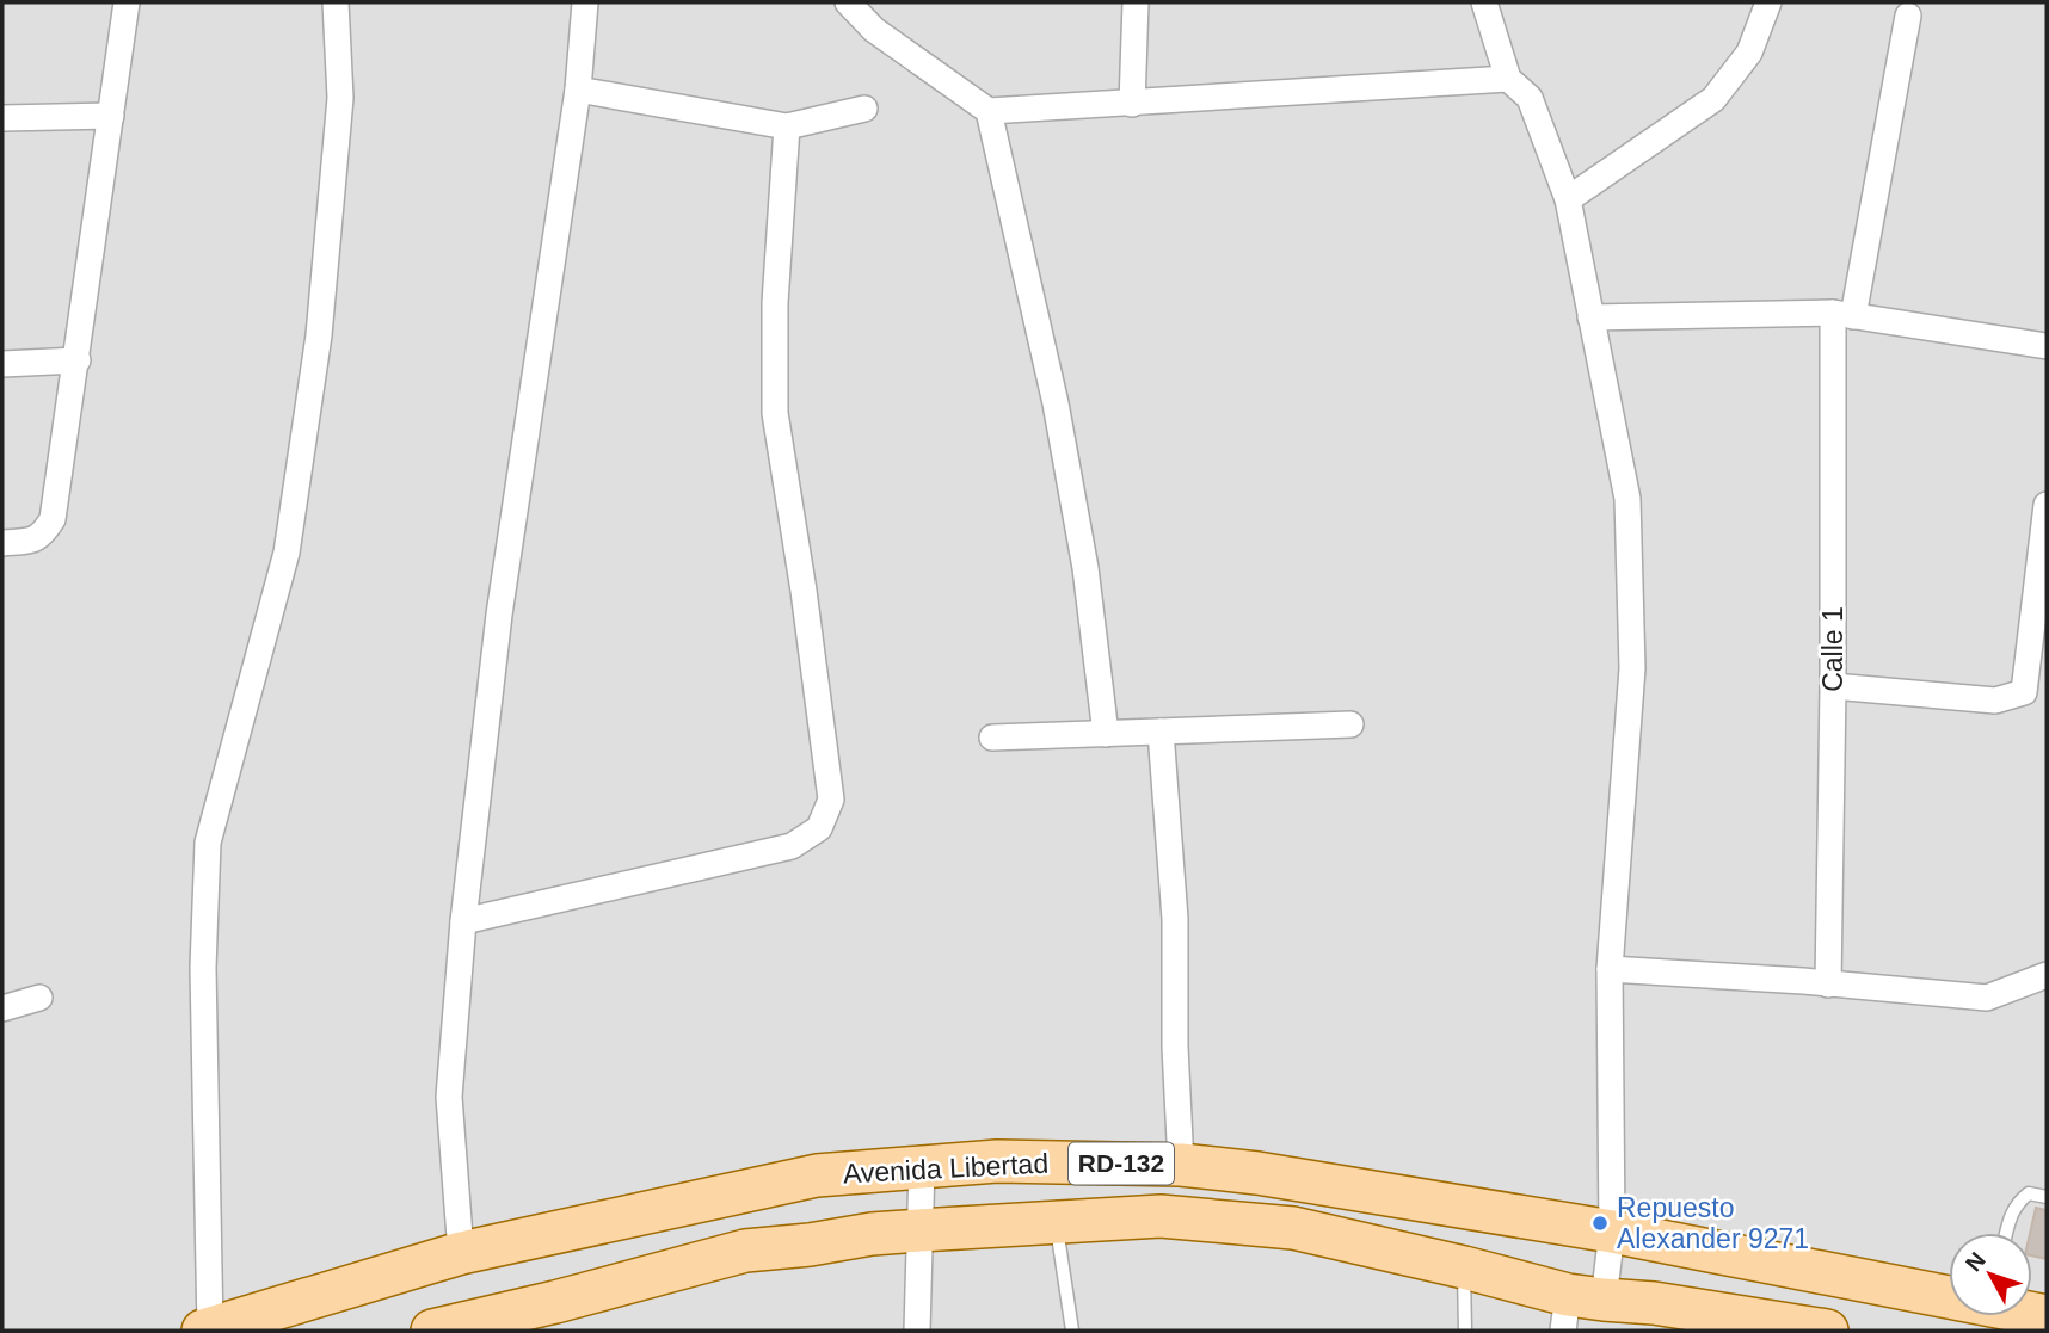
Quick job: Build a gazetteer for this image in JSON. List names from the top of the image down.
{
  "streets": {
    "main road": ["RD-132", "Avenida Libertad"],
    "street": ["Calle 1"]
  },
  "places": ["Repuesto Alexander 9271"],
  "north": "top left"
}
